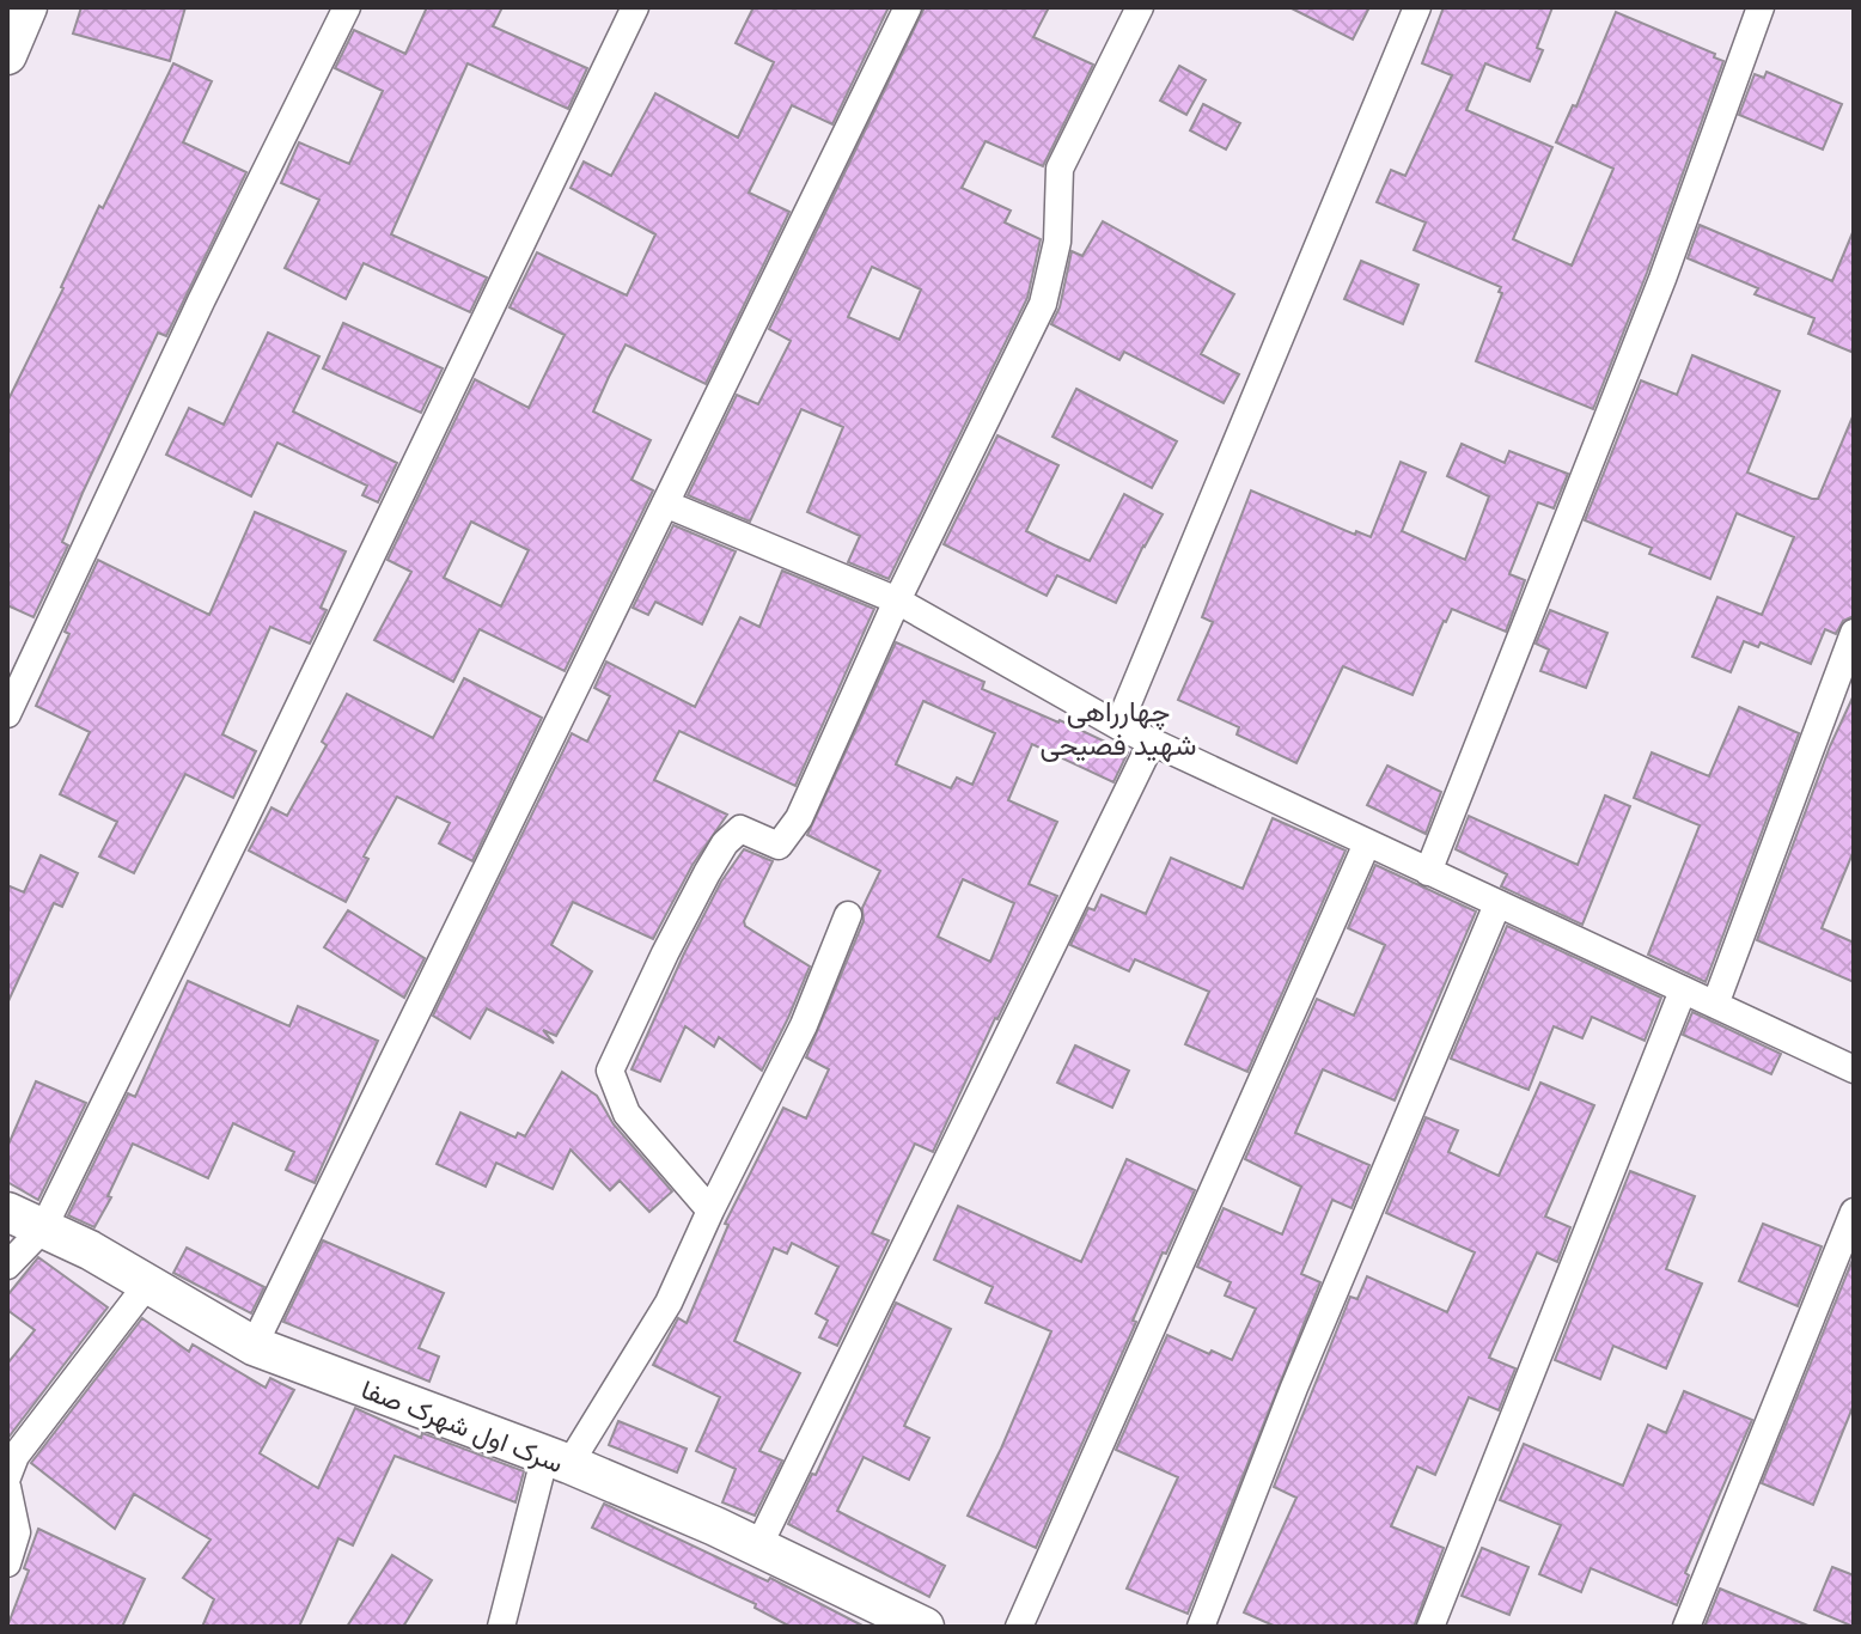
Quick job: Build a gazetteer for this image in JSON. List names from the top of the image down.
{
  "streets": {
    "street": ["سرک اول شهرک صفا"]
  },
  "districts": ["چهارراهی شهید فصیحی"]
}
